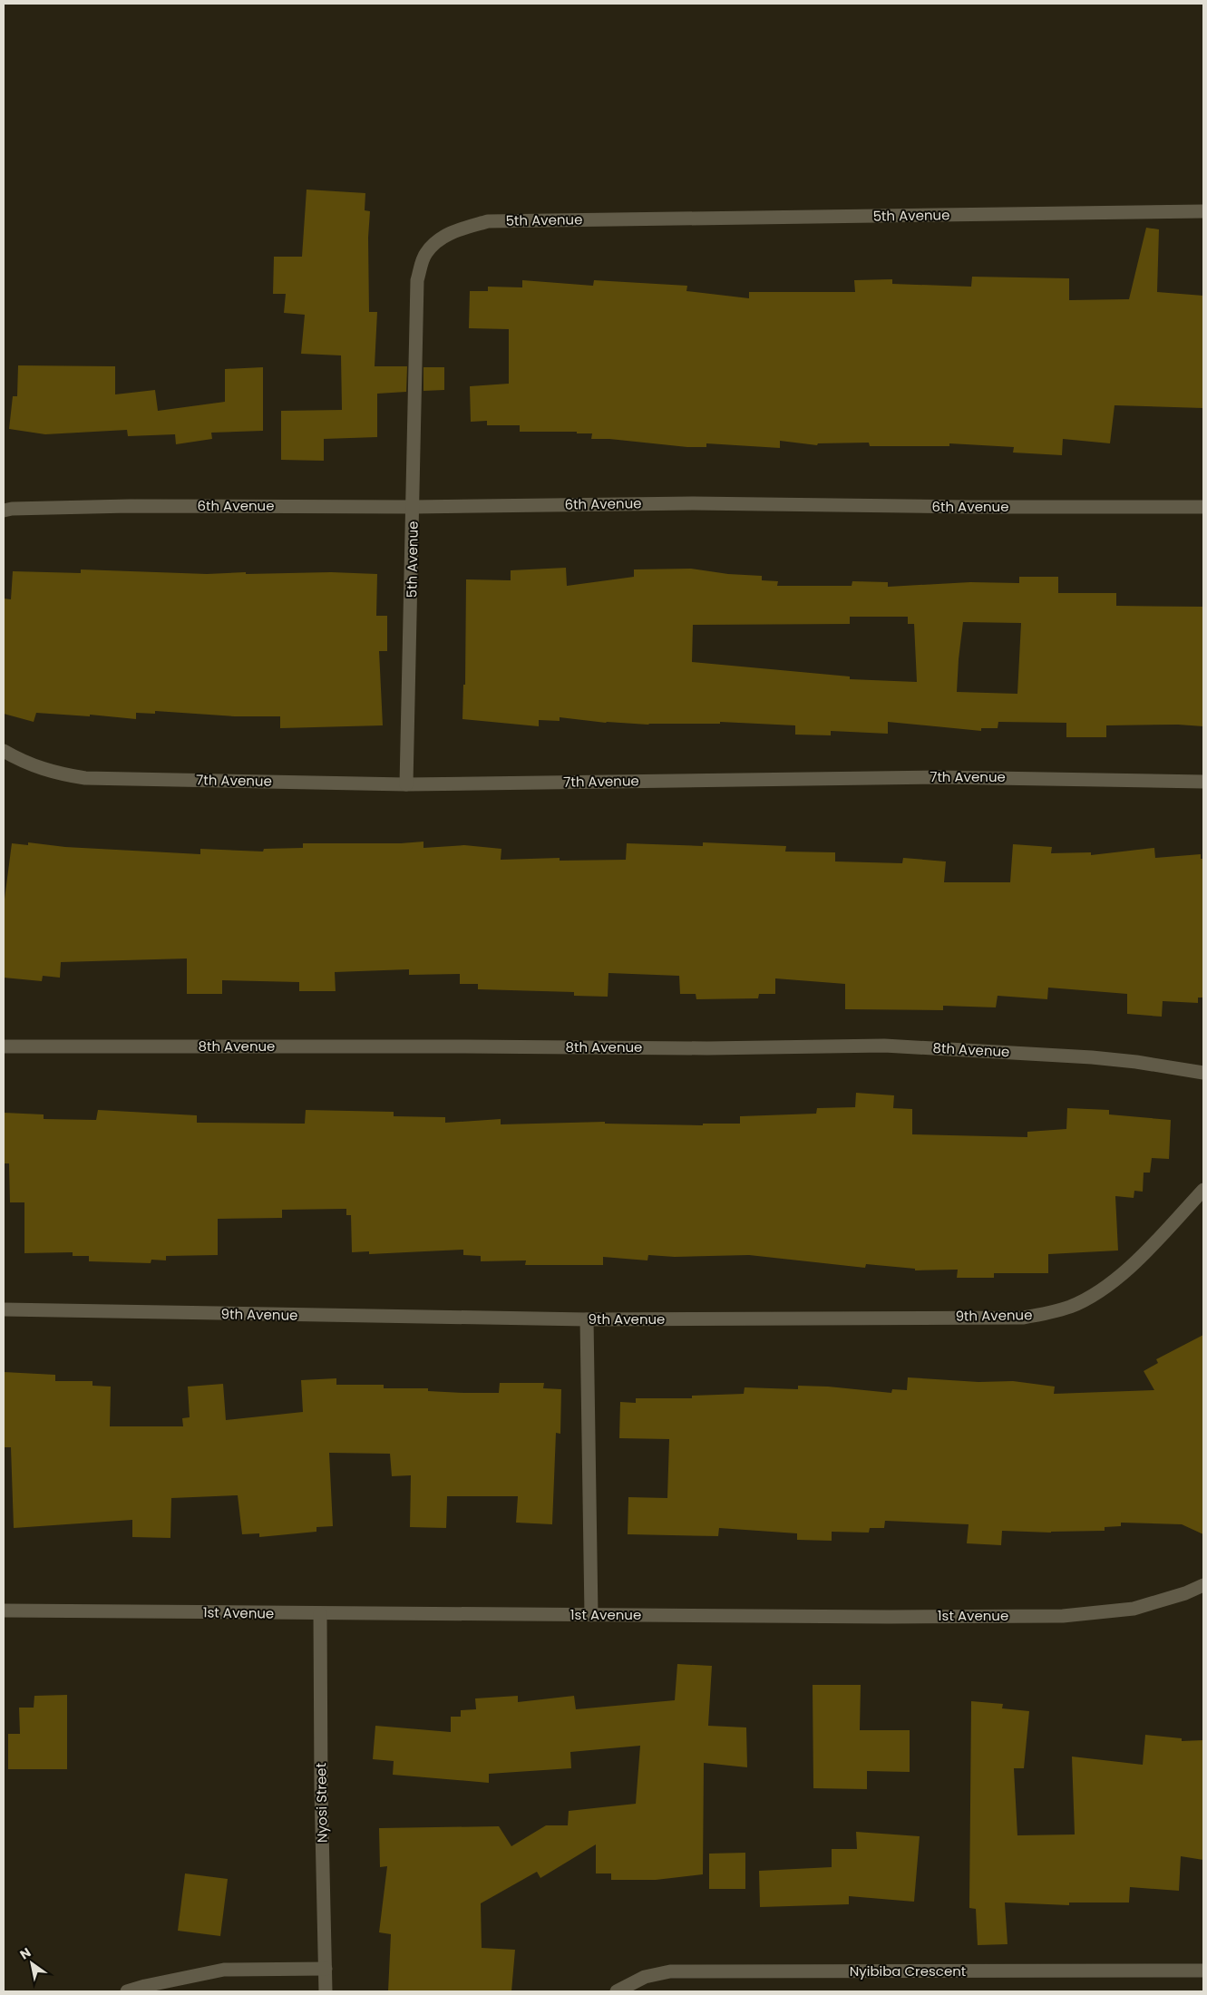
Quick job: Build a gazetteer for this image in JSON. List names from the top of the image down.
{
  "streets": {
    "street": [
      "5th Avenue",
      "6th Avenue",
      "7th Avenue",
      "8th Avenue",
      "9th Avenue",
      "1st Avenue",
      "Nyosi Street",
      "Nyibiba Crescent"
    ]
  },
  "crossings": [
    ["5th Avenue", "6th Avenue"],
    ["5th Avenue", "7th Avenue"],
    ["1st Avenue", "Nyosi Street"]
  ],
  "north": "top left"
}
